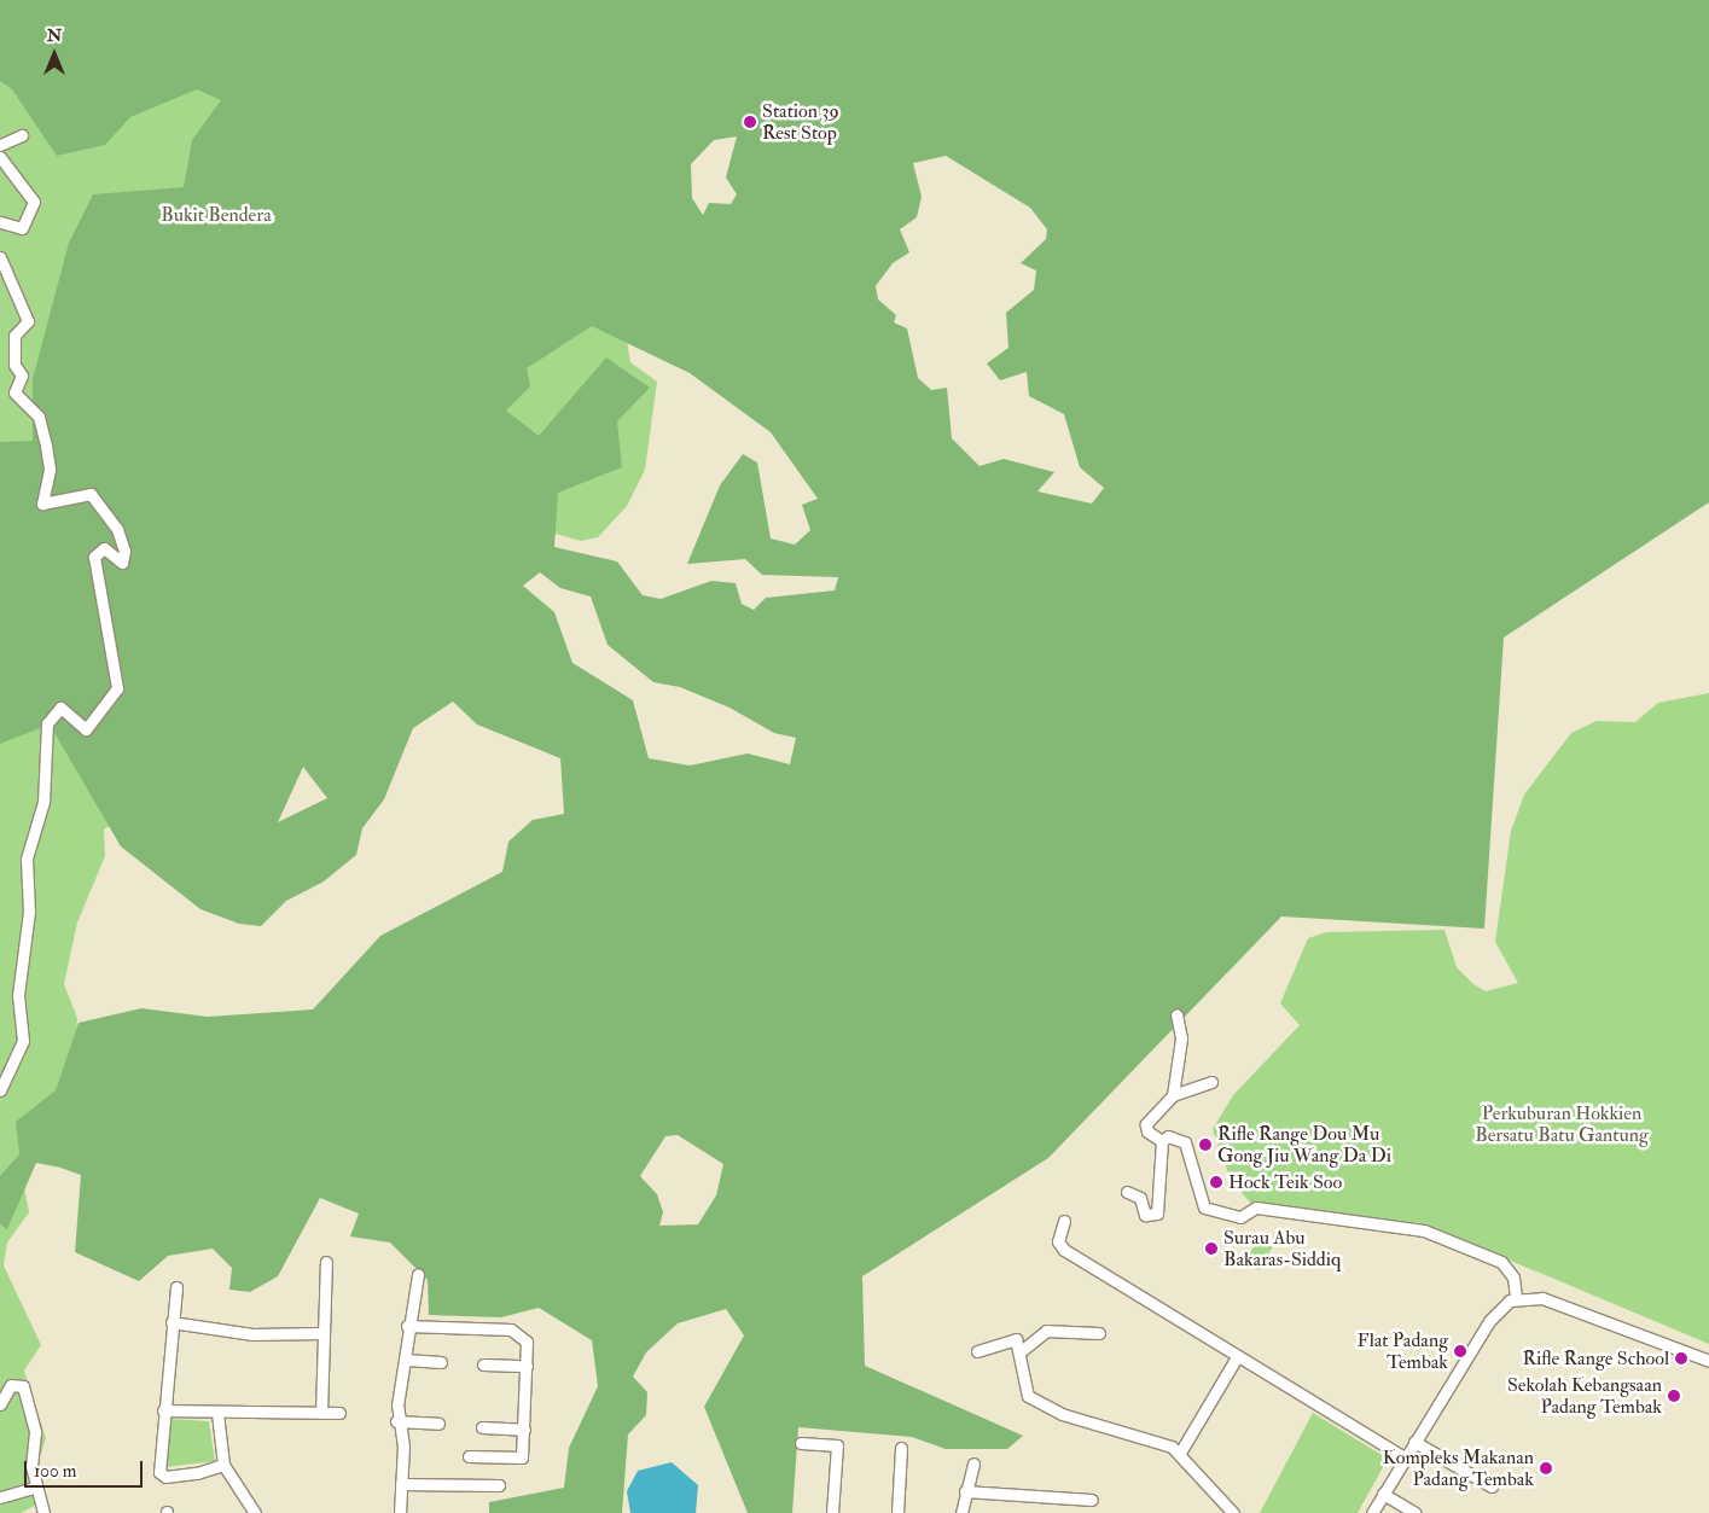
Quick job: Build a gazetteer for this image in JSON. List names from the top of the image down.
{
  "parks": ["Bukit Bendera", "Perkuburan Hokkien Bersatu Batu Gantung"],
  "places": [
    "Station 39 Rest Stop",
    "Rifle Range Dou Mu Gong Jiu Wang Da Di",
    "Hock Teik Soo",
    "Surau Abu Bakaras-Siddiq",
    "Flat Padang Tembak",
    "Rifle Range School",
    "Sekolah Kebangsaan Padang Tembak",
    "Kompleks Makanan Padang Tembak"
  ],
  "scale_bar": "100 m",
  "north": "top"
}
